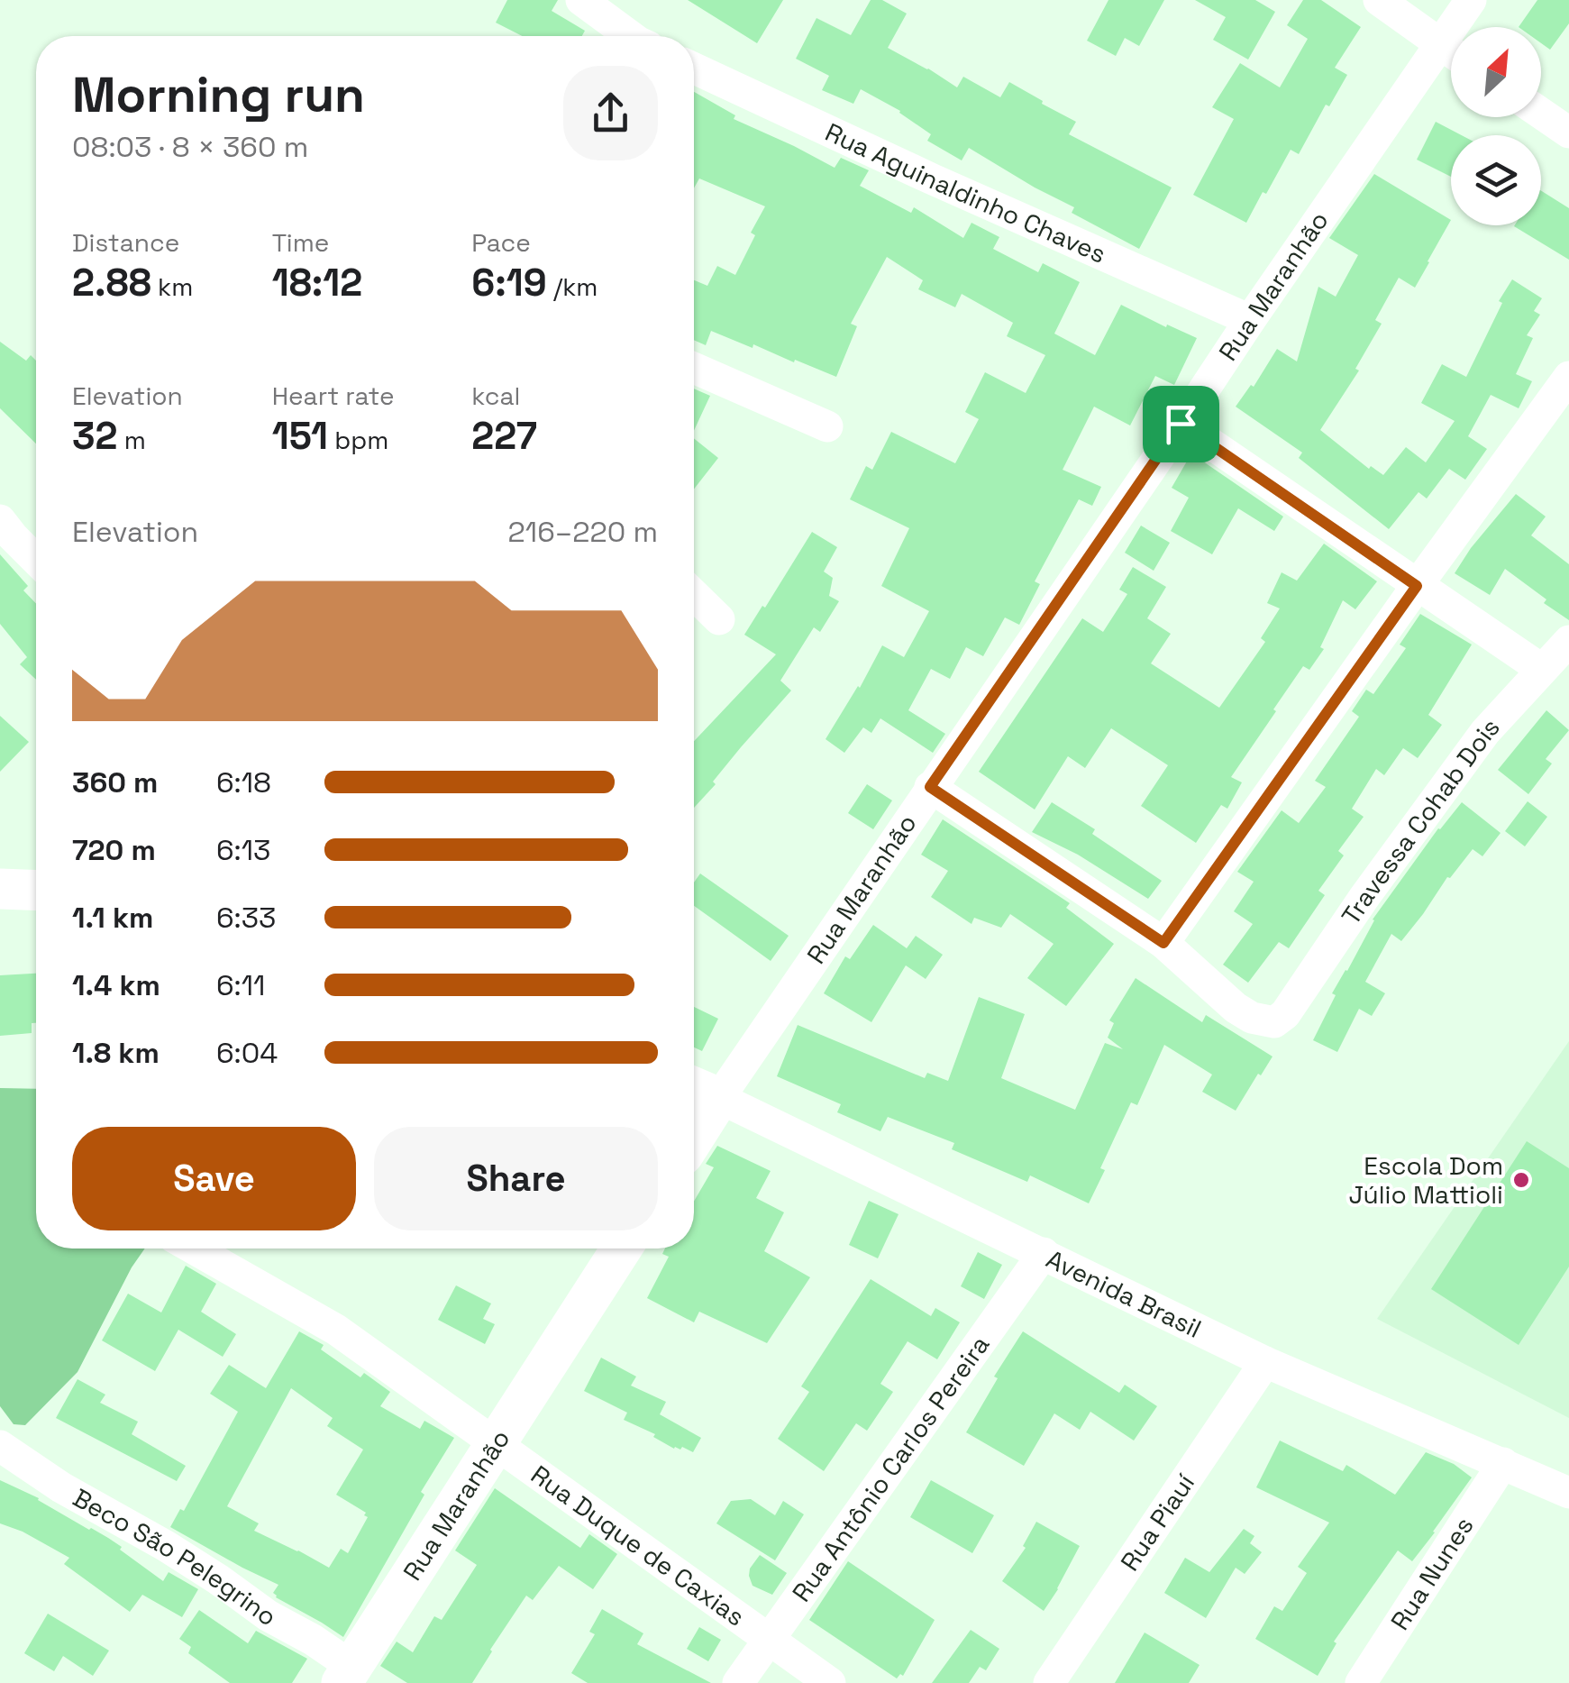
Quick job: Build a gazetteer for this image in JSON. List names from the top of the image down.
{
  "streets": {
    "street": [
      "Rua Aguinaldinho Chaves",
      "Rua Maranhão",
      "Travessa Cohab Dois",
      "Avenida Brasil",
      "Rua Antônio Carlos Pereira",
      "Rua Piauí",
      "Rua Duque de Caxias",
      "Beco São Pelegrino",
      "Rua Nunes"
    ]
  },
  "crossings": [
    ["Rua Aguinaldinho Chaves", "Rua Maranhão"],
    ["Rua Maranhão", "Avenida Brasil"],
    ["Rua Maranhão", "Rua Duque de Caxias"],
    ["Rua Maranhão", "Beco São Pelegrino"],
    ["Avenida Brasil", "Rua Antônio Carlos Pereira"],
    ["Avenida Brasil", "Rua Piauí"],
    ["Avenida Brasil", "Rua Nunes"],
    ["Rua Antônio Carlos Pereira", "Rua Duque de Caxias"]
  ],
  "places": ["Escola Dom Júlio Mattioli"],
  "north": "top right",
  "page": {
    "heading": ["Morning run", "08:03 · 8 × 360 m"],
    "stats": [
      ["Distance", "2.88 km"],
      ["Time", "18:12"],
      ["Pace", "6:19 /km"],
      ["Elevation", "32 m"],
      ["Heart rate", "151 bpm"],
      ["kcal", "227"]
    ],
    "chart": ["Elevation", "216–220 m"],
    "list": [
      {
        "name": "360 m",
        "note": "6:18"
      },
      {
        "name": "720 m",
        "note": "6:13"
      },
      {
        "name": "1.1 km",
        "note": "6:33"
      },
      {
        "name": "1.4 km",
        "note": "6:11"
      },
      {
        "name": "1.8 km",
        "note": "6:04"
      }
    ],
    "buttons": ["Save", "Share"]
  }
}
